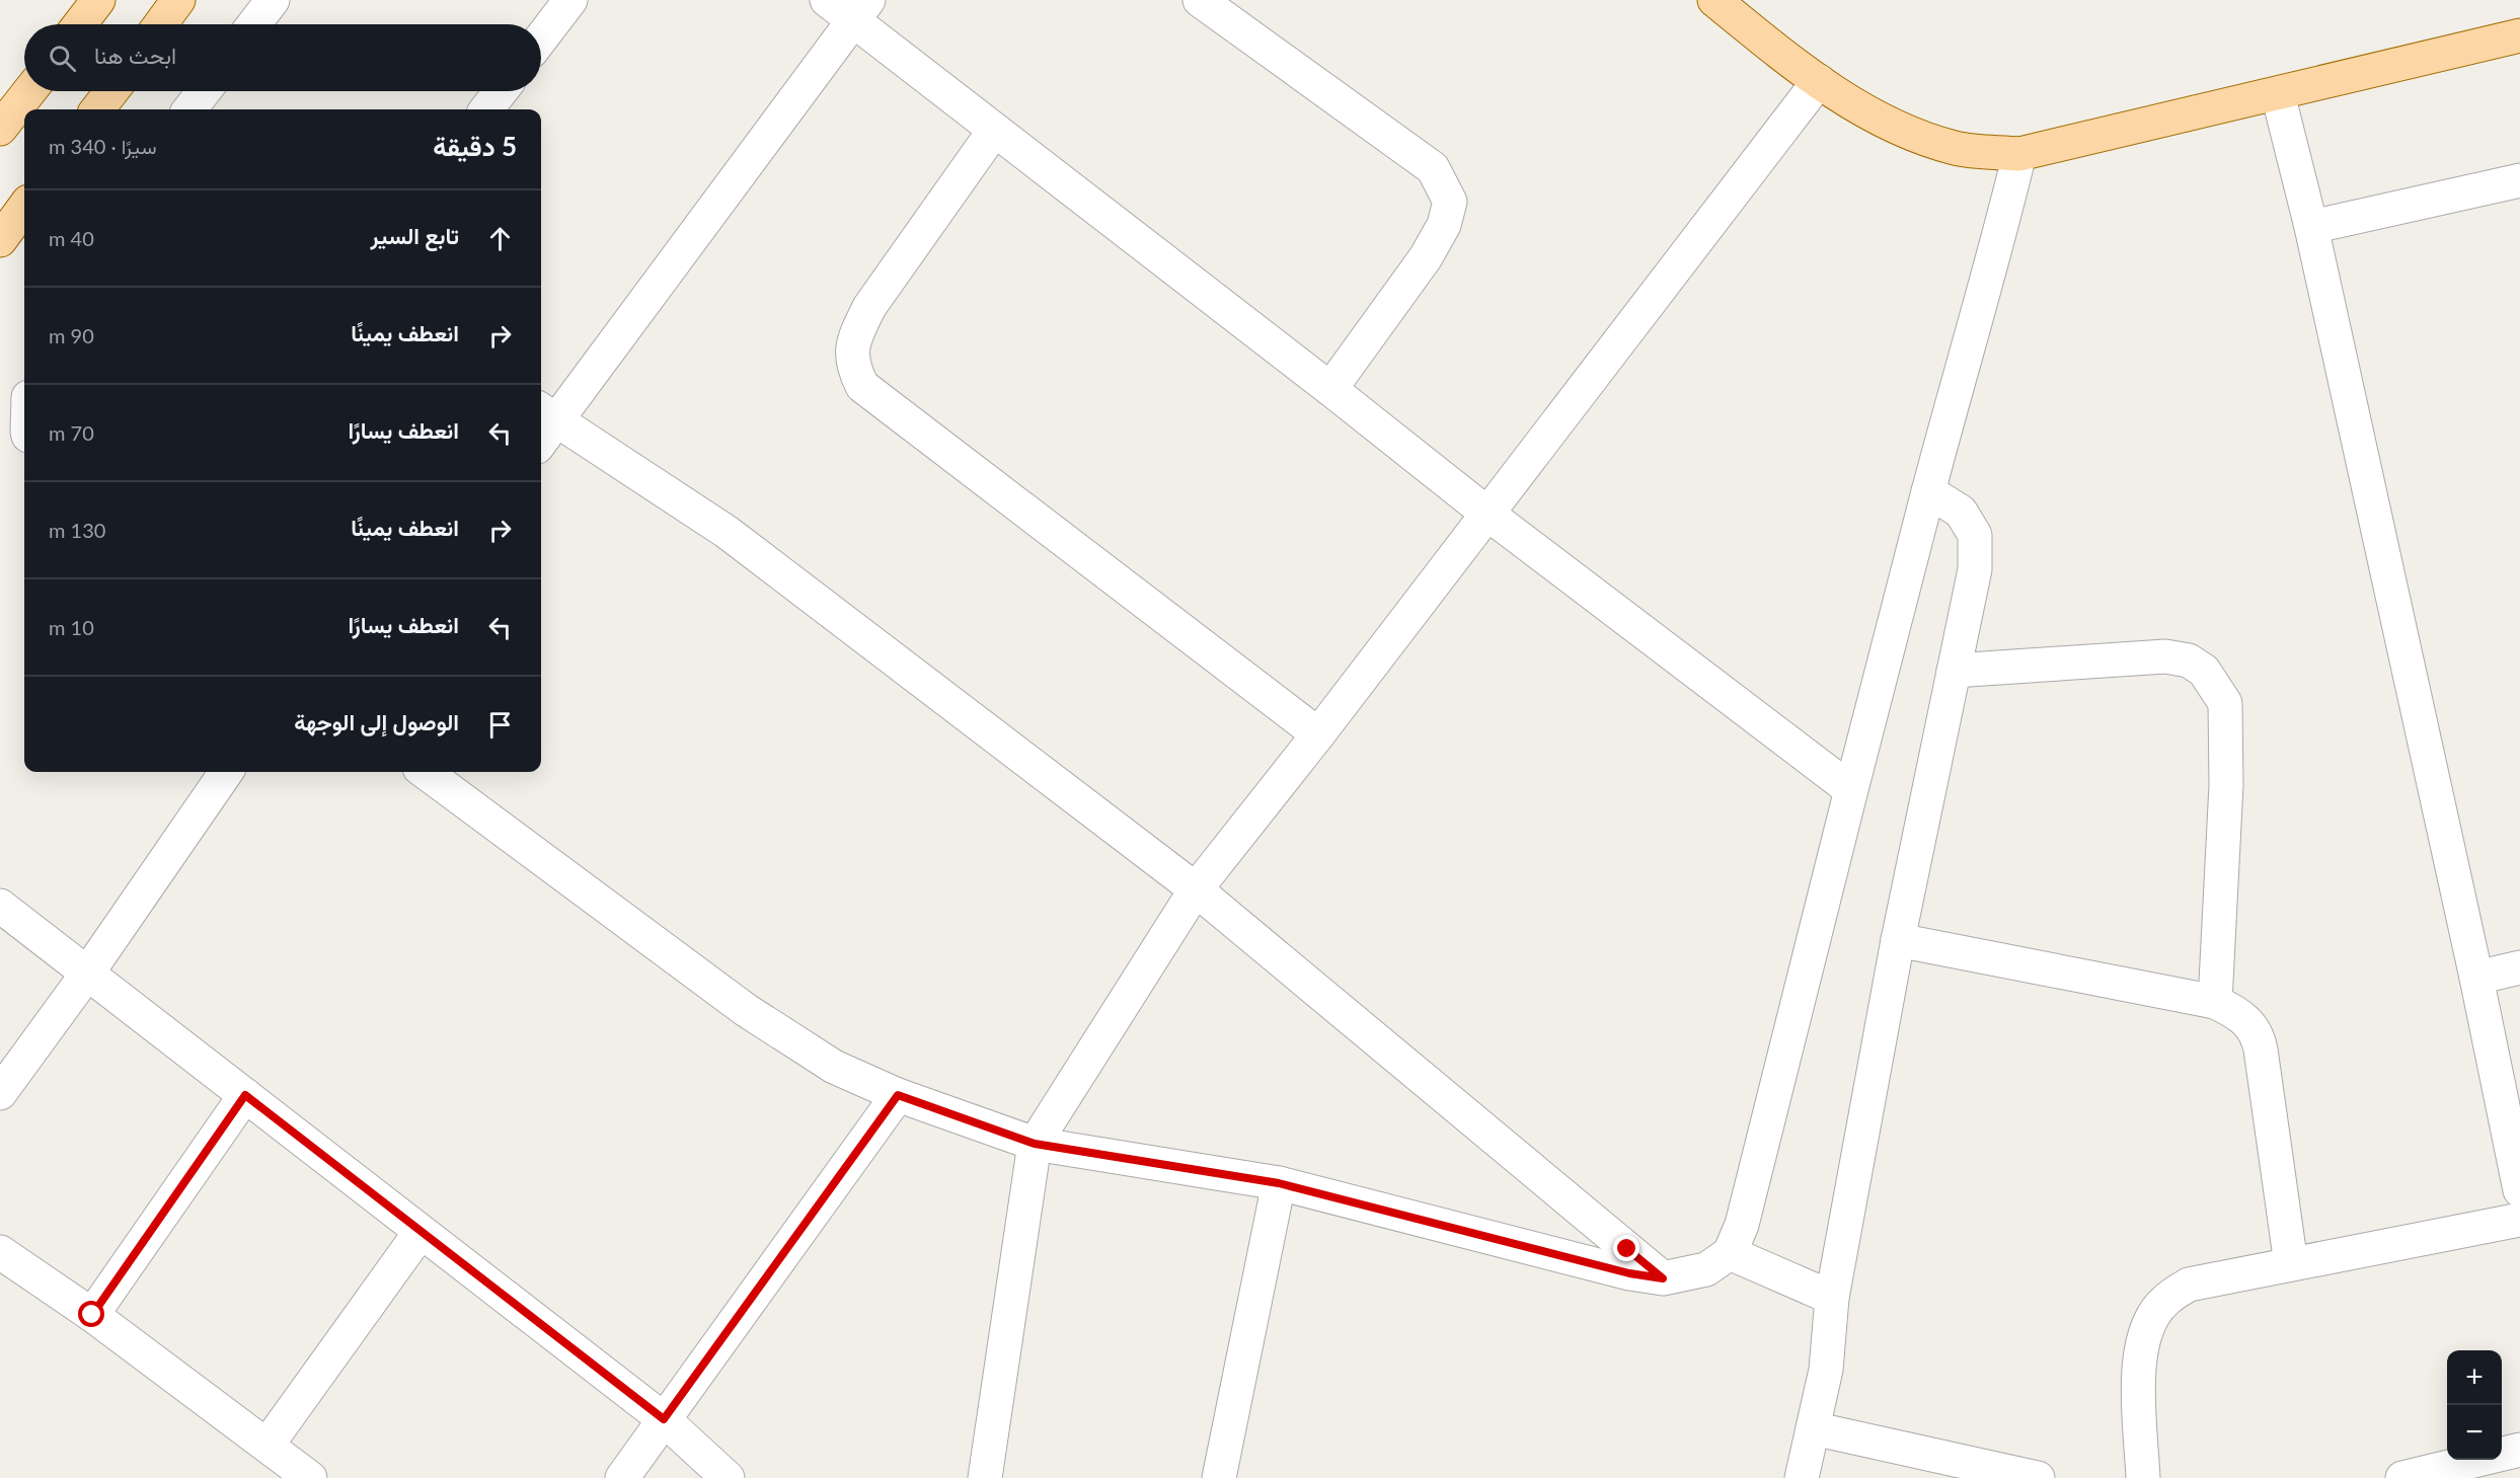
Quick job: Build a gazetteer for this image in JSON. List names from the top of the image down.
{
  "page": {
    "search": "ابحث هنا",
    "heading": ["5 دقيقة", "سيرًا · 340 m"],
    "list": [
      ["تابع السير", "40 m"],
      ["انعطف يمينًا", "90 m"],
      ["انعطف يسارًا", "70 m"],
      ["انعطف يمينًا", "130 m"],
      ["انعطف يسارًا", "10 m"],
      "الوصول إلى الوجهة"
    ],
    "map_buttons": ["+", "−"]
  }
}
